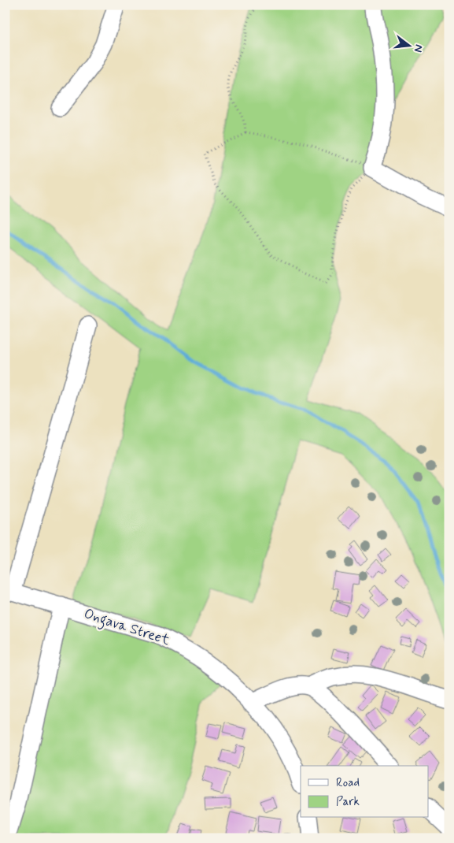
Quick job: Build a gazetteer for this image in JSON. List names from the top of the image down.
{
  "streets": {
    "street": ["Ongava Street"]
  },
  "legend": ["Road", "Park"],
  "north": "right"
}
